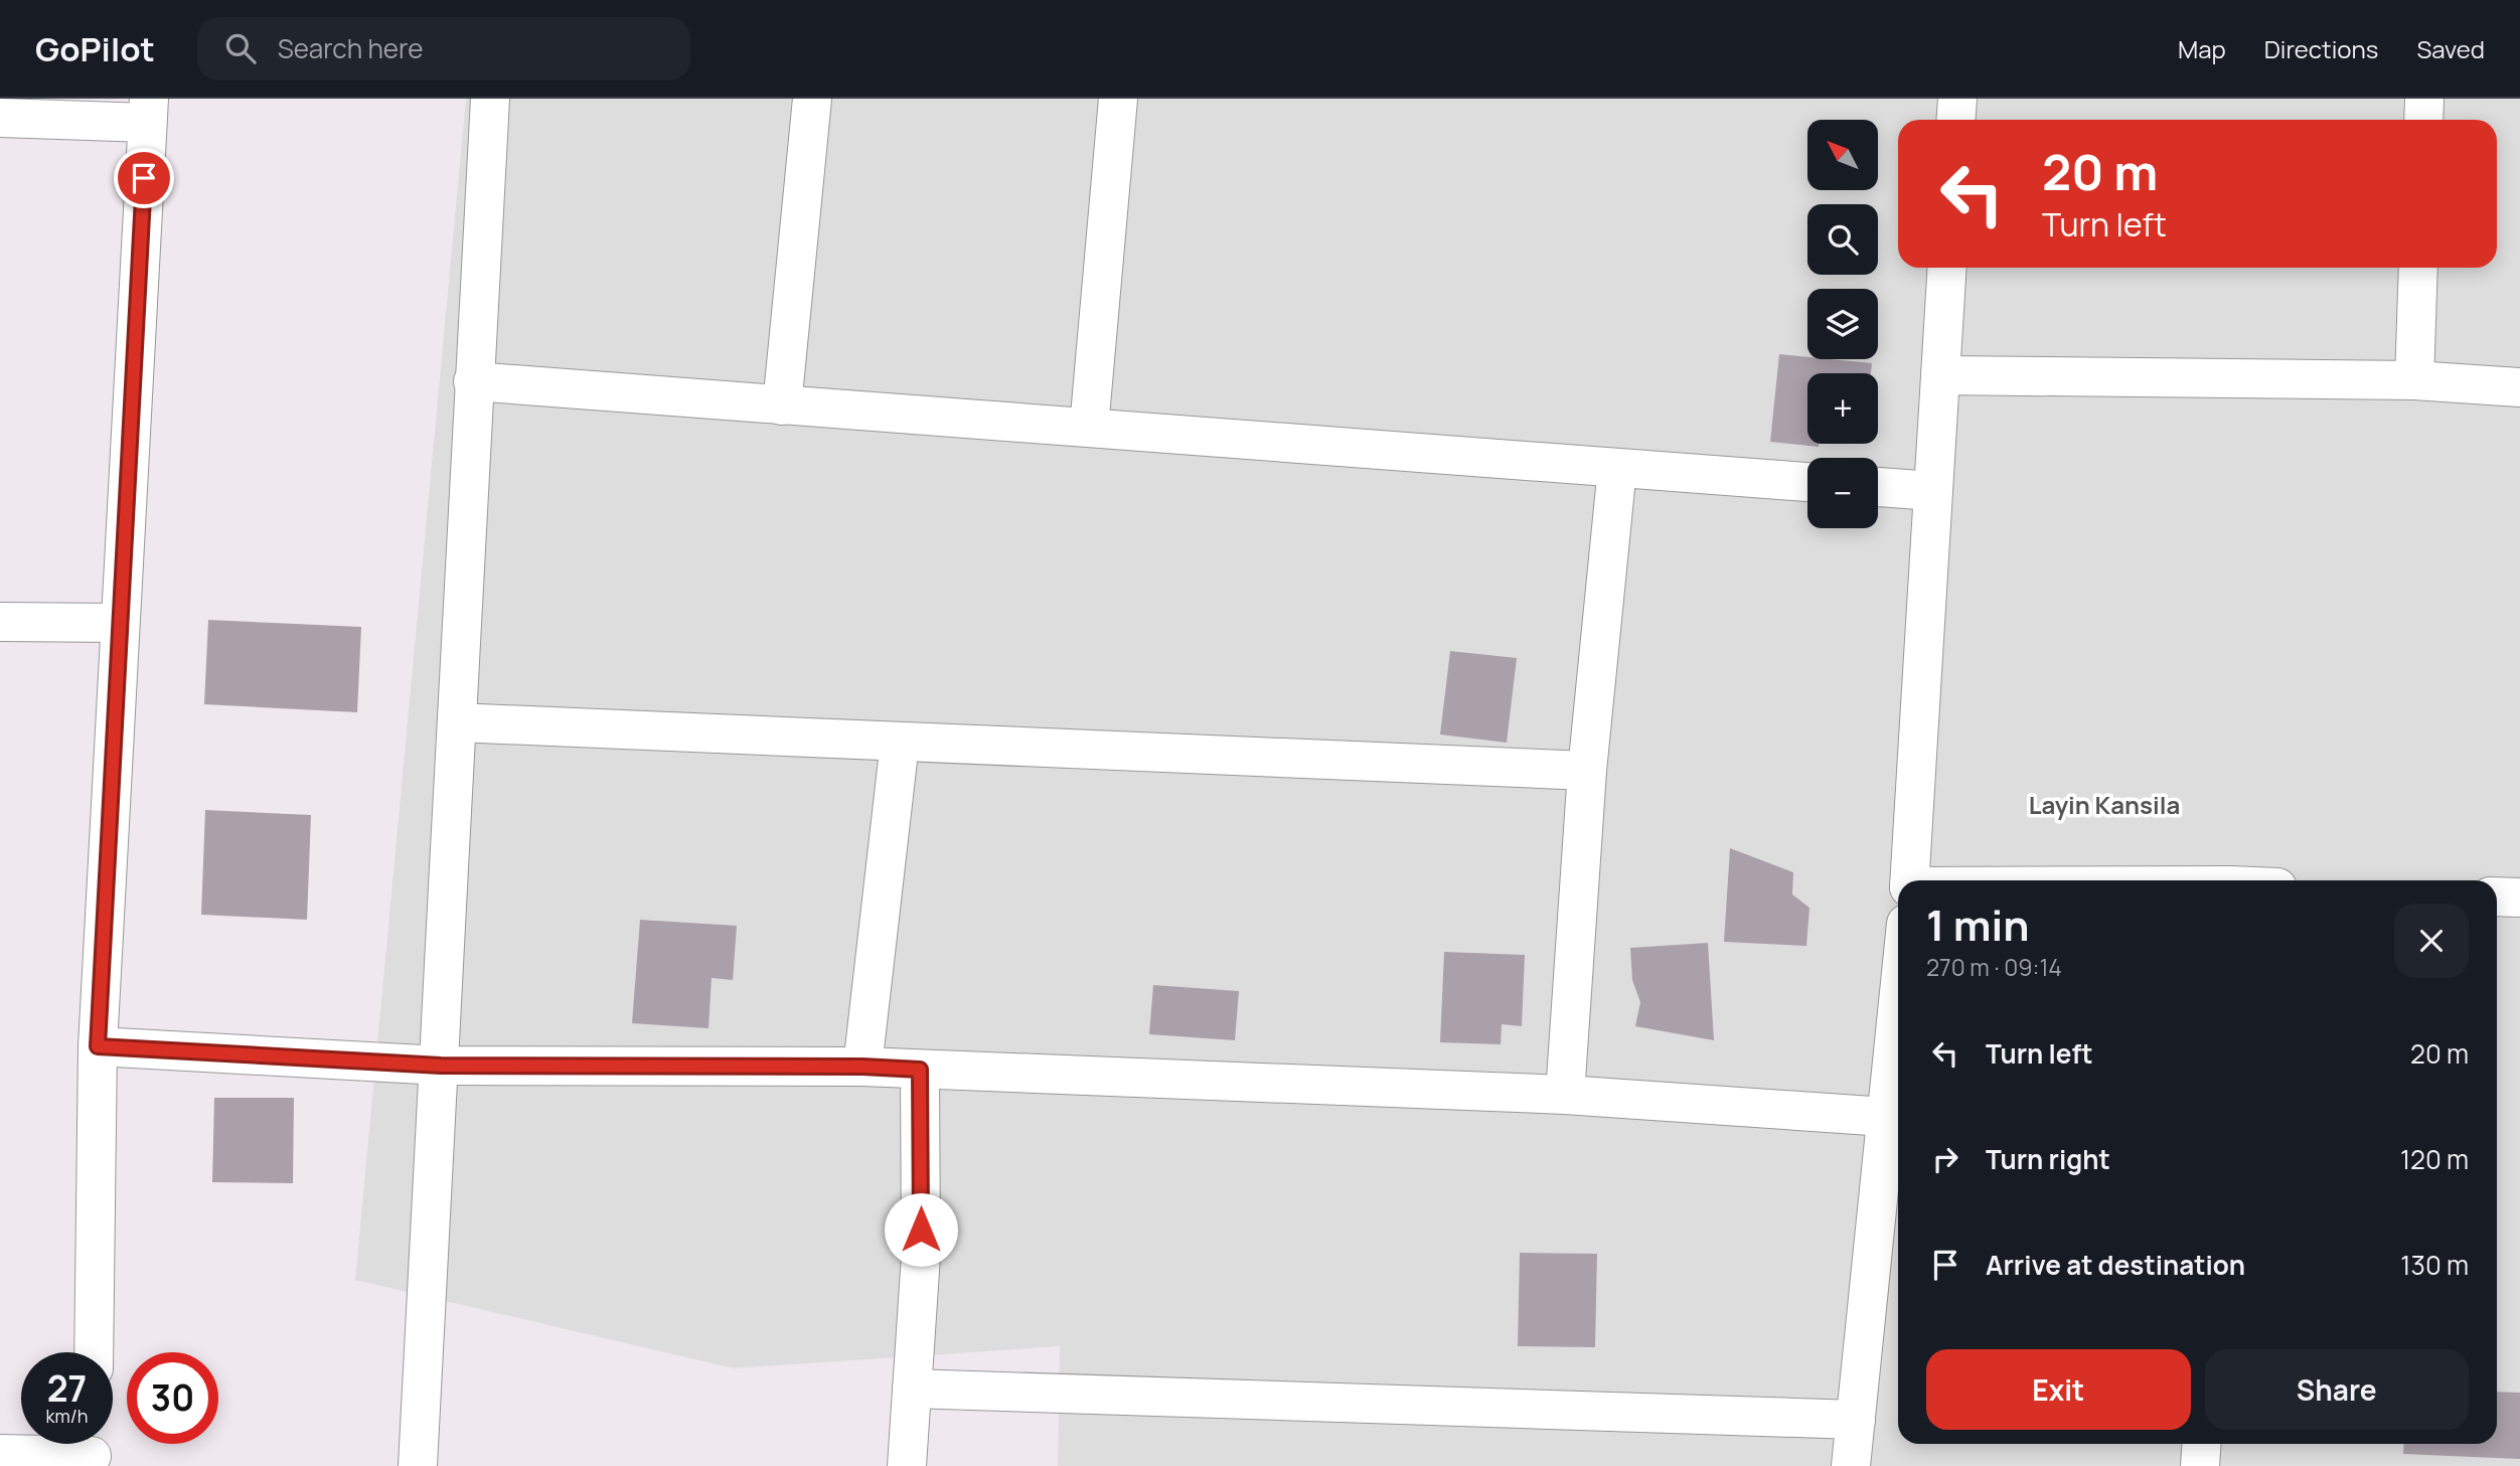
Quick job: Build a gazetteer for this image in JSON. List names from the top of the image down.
{
  "districts": ["Layin Kansila"],
  "north": "top left",
  "page": {
    "header": "GoPilot",
    "search": "Search here",
    "nav": ["Map", "Directions", "Saved"],
    "map_buttons": ["+", "−"],
    "turn": ["20 m", "Turn left"],
    "heading": ["1 min", "270 m · 09:14"],
    "list": [
      {
        "name": "Turn left",
        "value": "20 m"
      },
      {
        "name": "Turn right",
        "value": "120 m"
      },
      {
        "name": "Arrive at destination",
        "value": "130 m"
      }
    ],
    "buttons": ["Exit", "Share"],
    "speed": "27 km/h",
    "limit": "30"
  }
}
